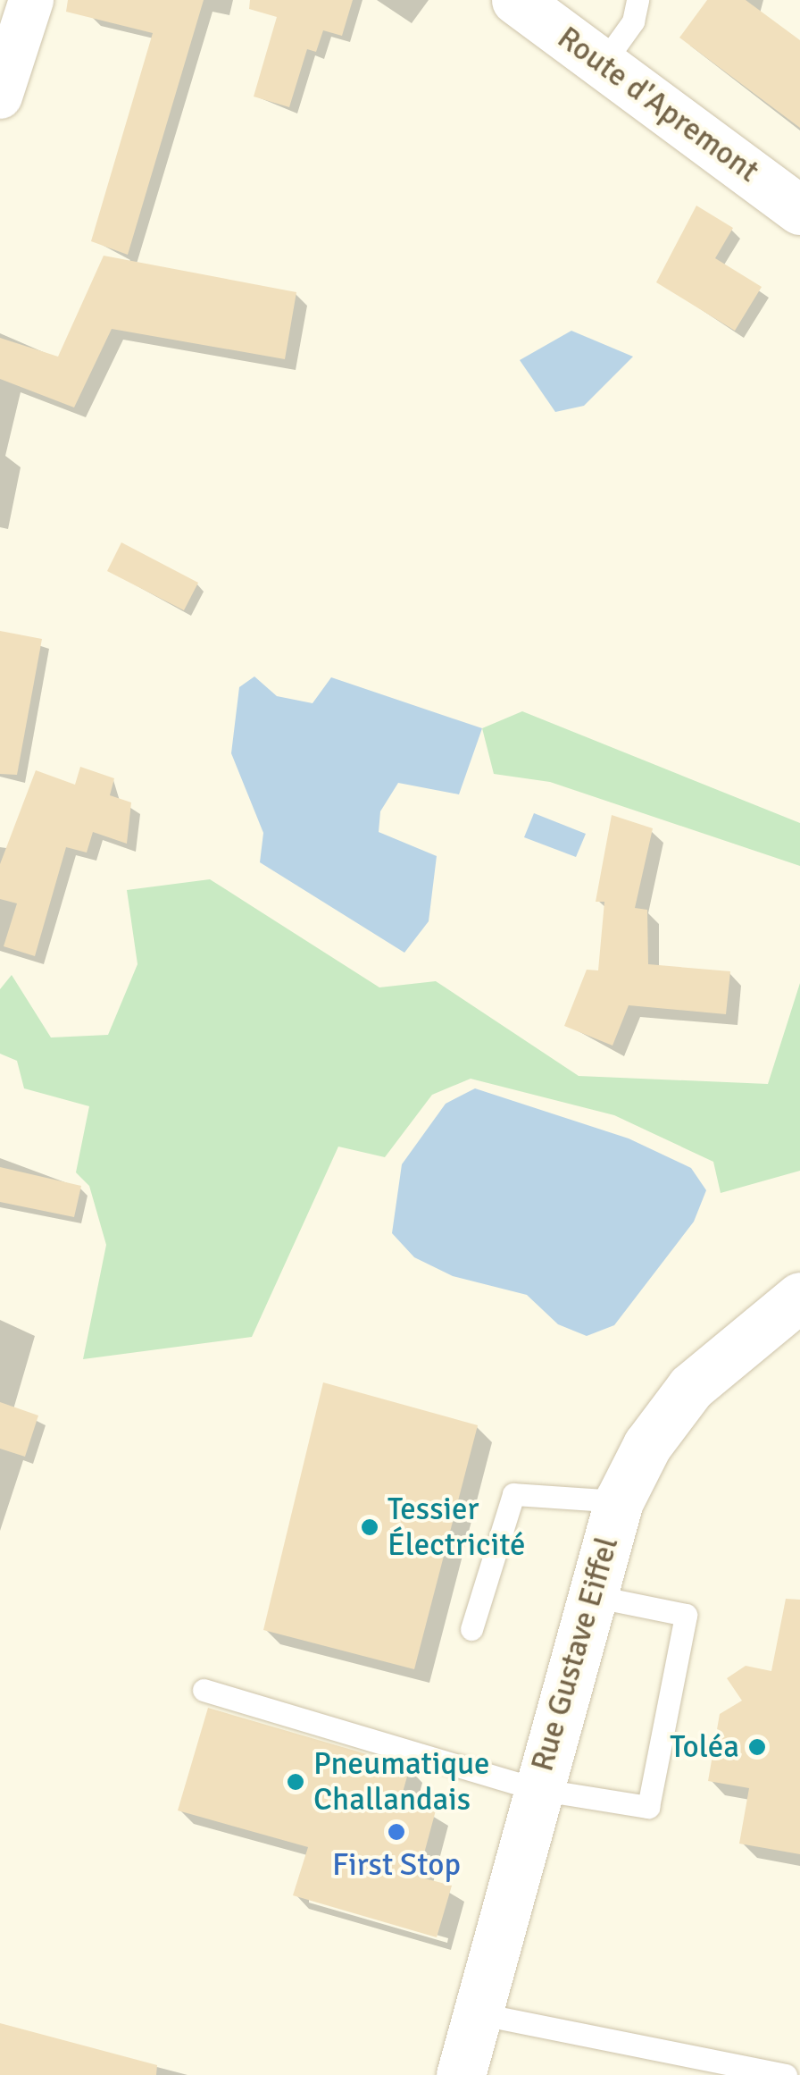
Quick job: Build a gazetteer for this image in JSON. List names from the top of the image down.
{
  "streets": {
    "street": ["Route d'Apremont", "Rue Gustave Eiffel"]
  },
  "places": [
    "Tessier Électricité",
    "Toléa",
    "Pneumatique Challandais",
    "First Stop"
  ]
}
